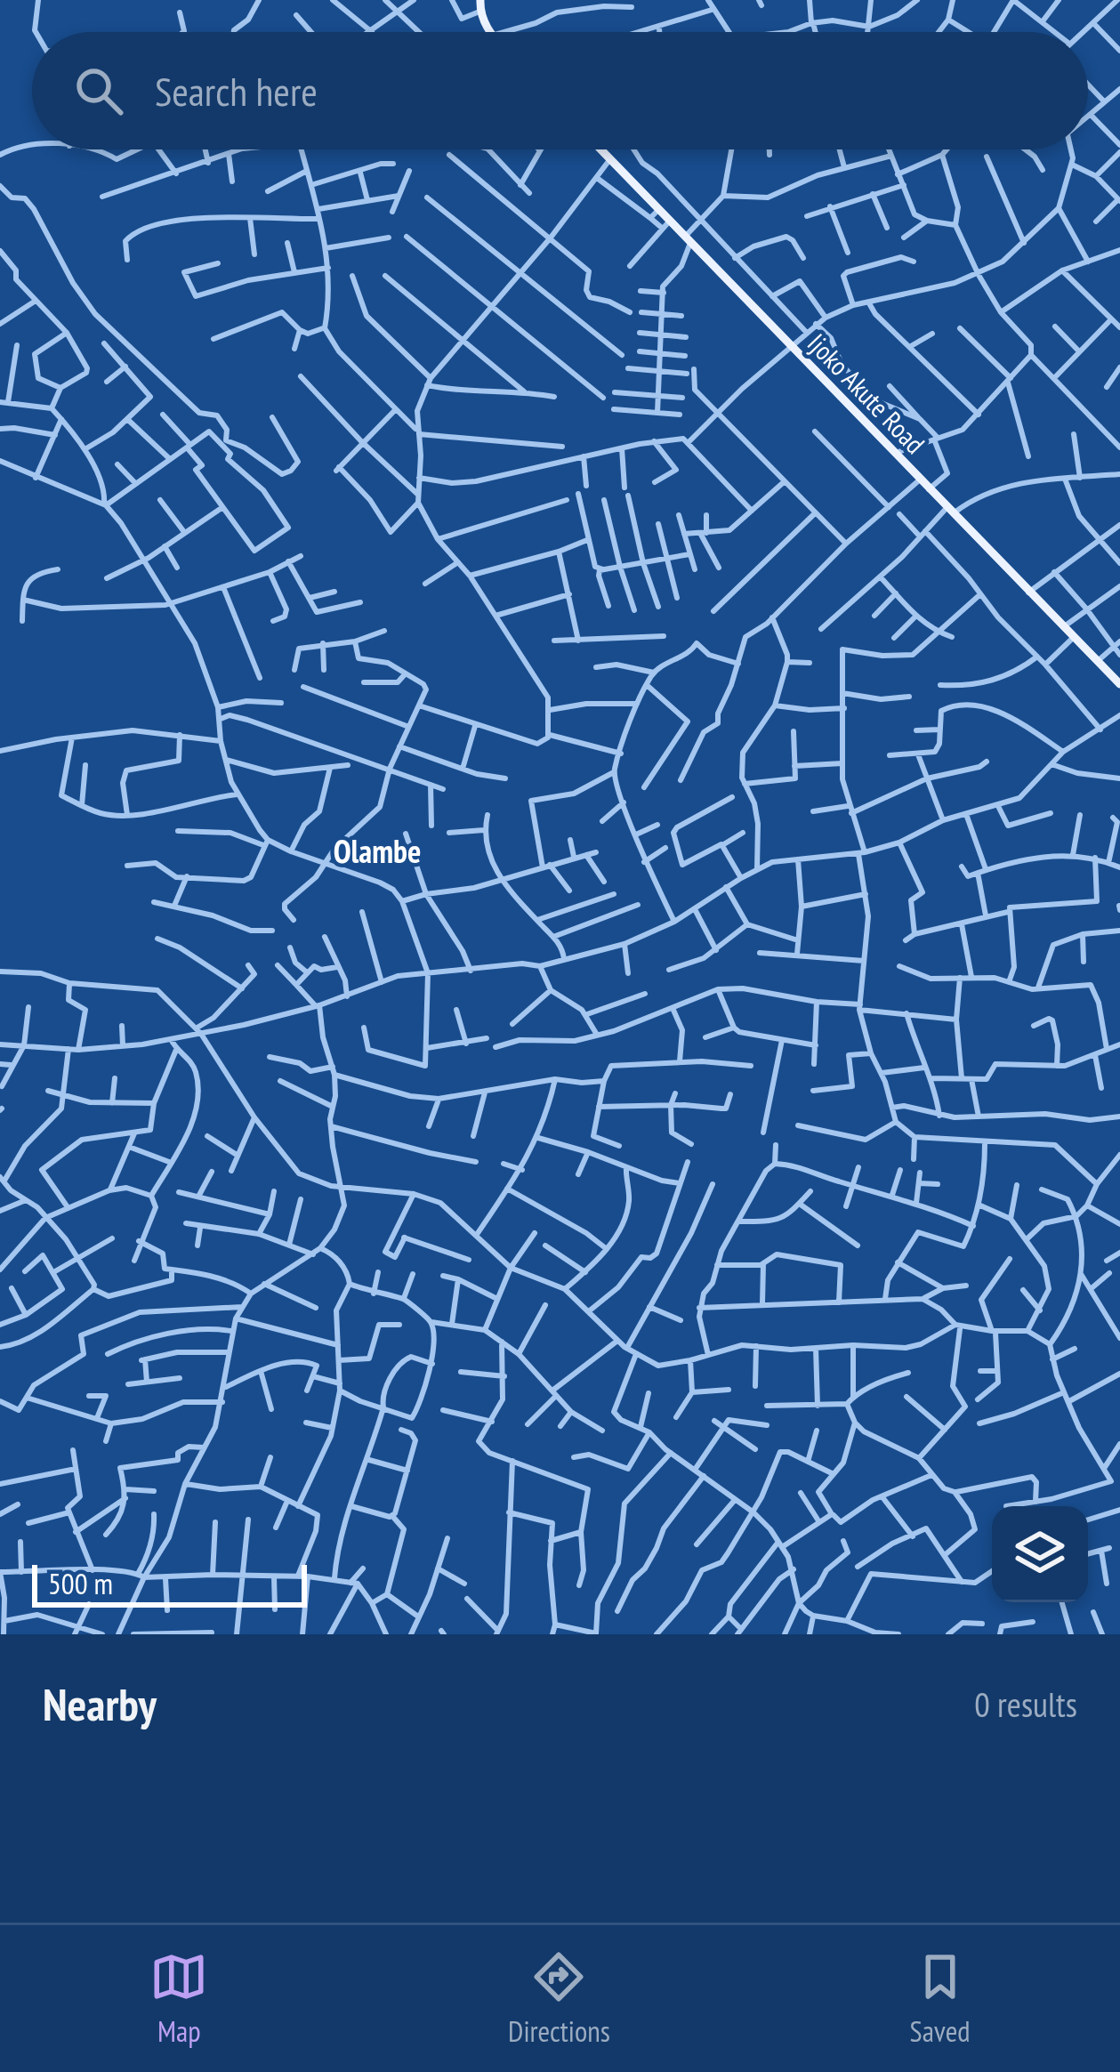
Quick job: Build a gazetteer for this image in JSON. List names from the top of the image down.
{
  "streets": {
    "main road": ["Ijoko Akute Road"]
  },
  "districts": ["Olambe"],
  "scale_bar": "500 m",
  "page": {
    "search": "Search here",
    "scale": "500 m",
    "heading": ["Nearby", "0 results"],
    "nav": ["Map", "Directions", "Saved"]
  }
}
